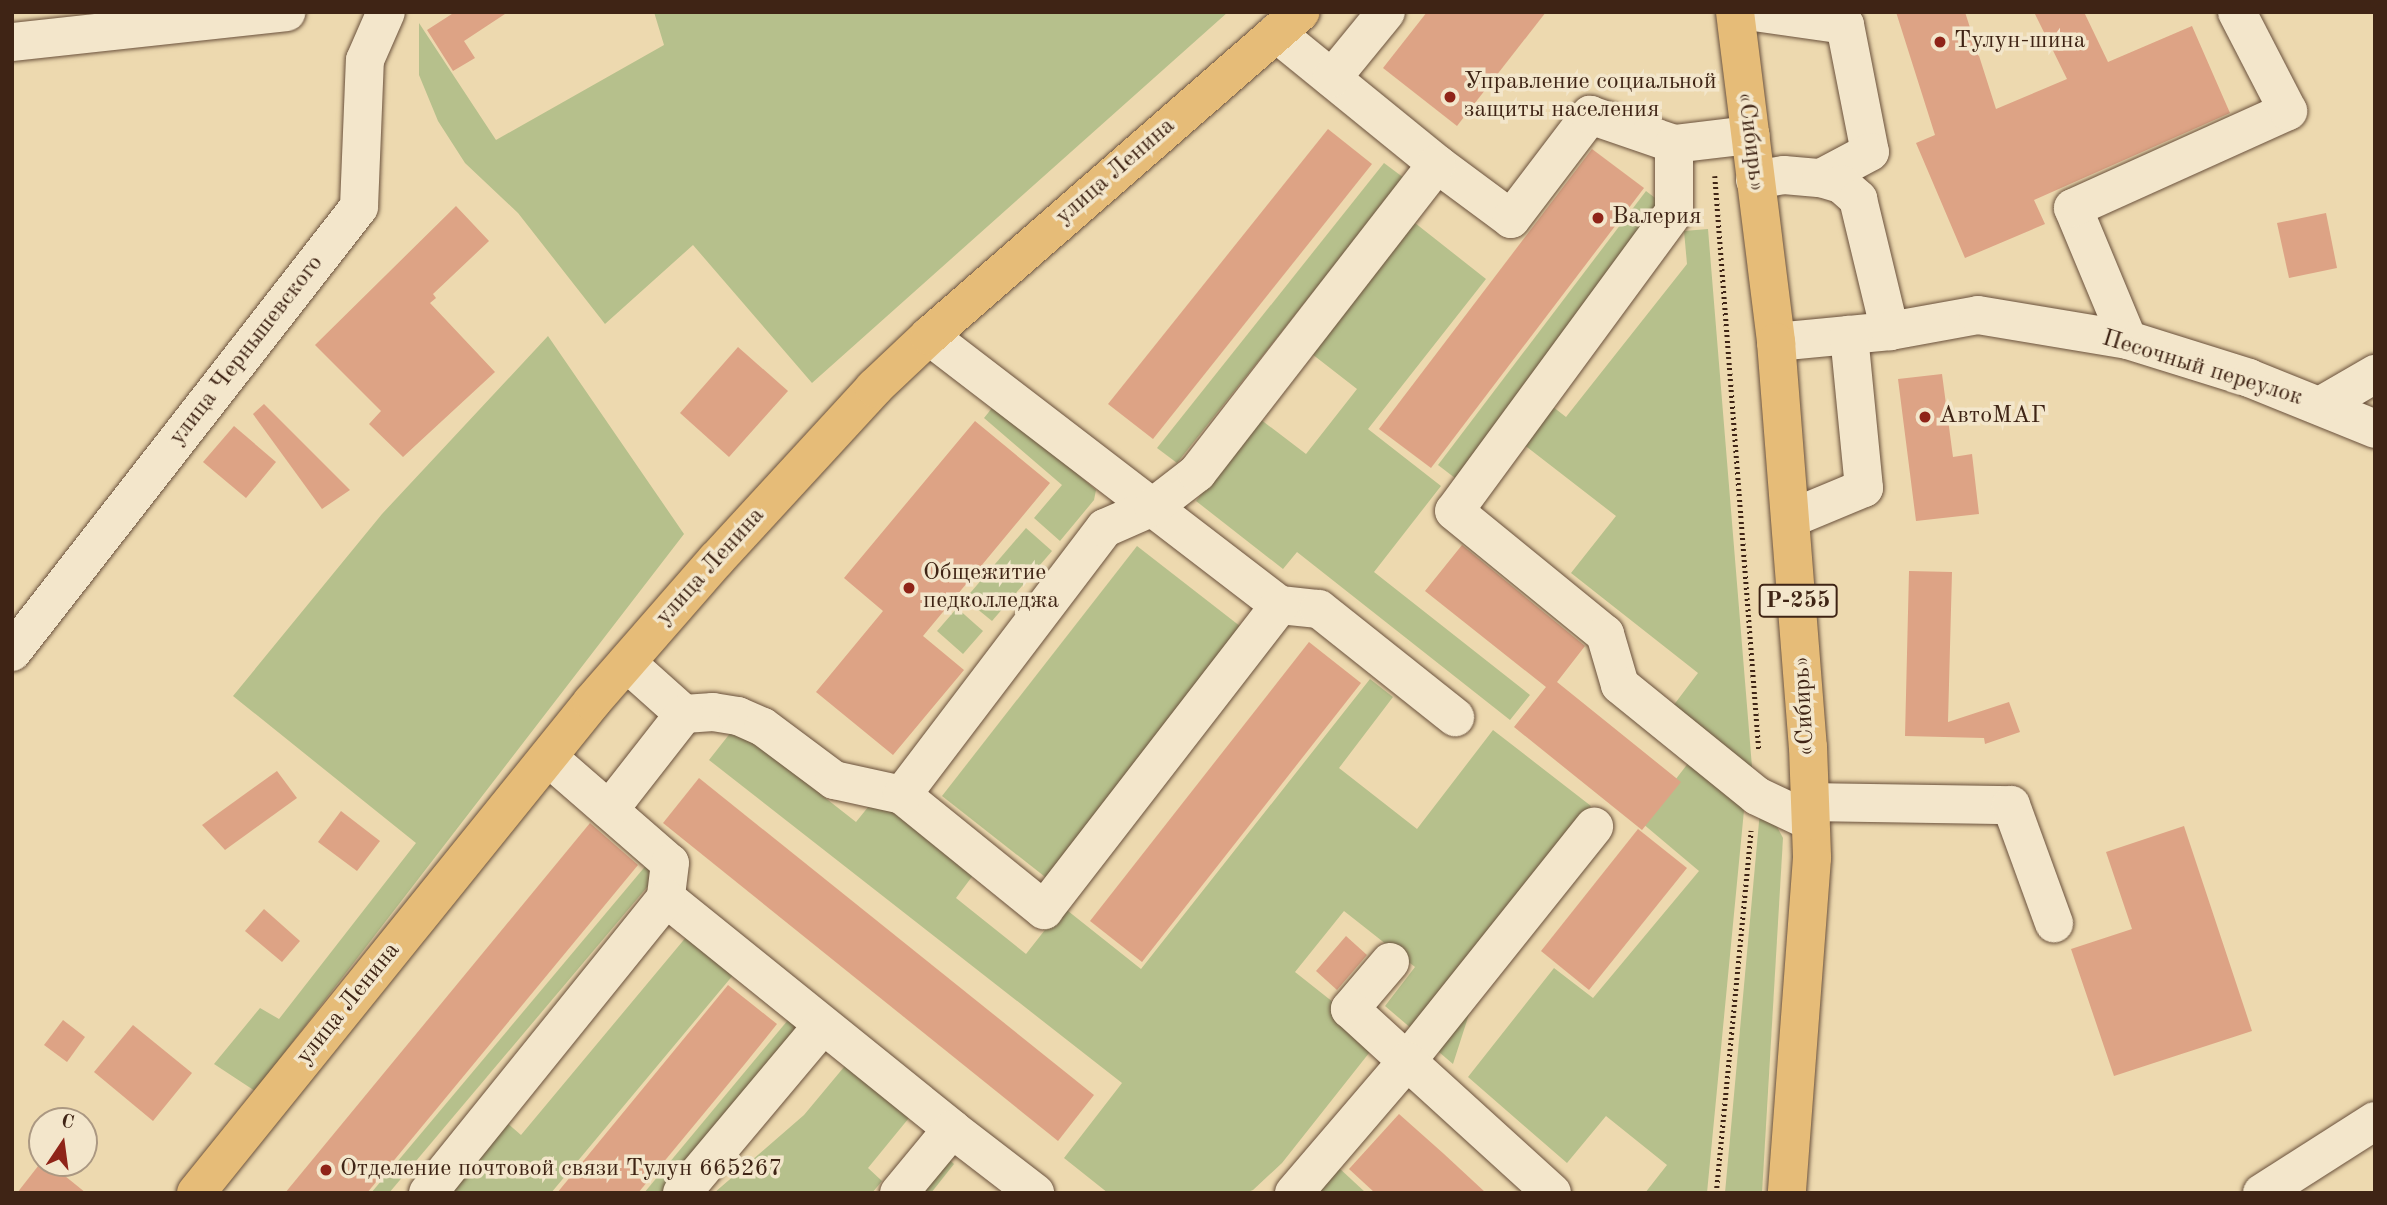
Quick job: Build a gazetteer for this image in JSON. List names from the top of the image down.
{
  "streets": {
    "main road": ["«Сибирь»", "улица Ленина", "Р-255"],
    "street": ["улица Чернышевского", "Песочный переулок"]
  },
  "crossings": [
    ["«Сибирь»", "Песочный переулок"]
  ],
  "places": [
    "Тулун-шина",
    "Управление социальной защиты населения",
    "Валерия",
    "АвтоМАГ",
    "Общежитие педколледжа",
    "Отделение почтовой связи Тулун 665267"
  ],
  "north": "top"
}
